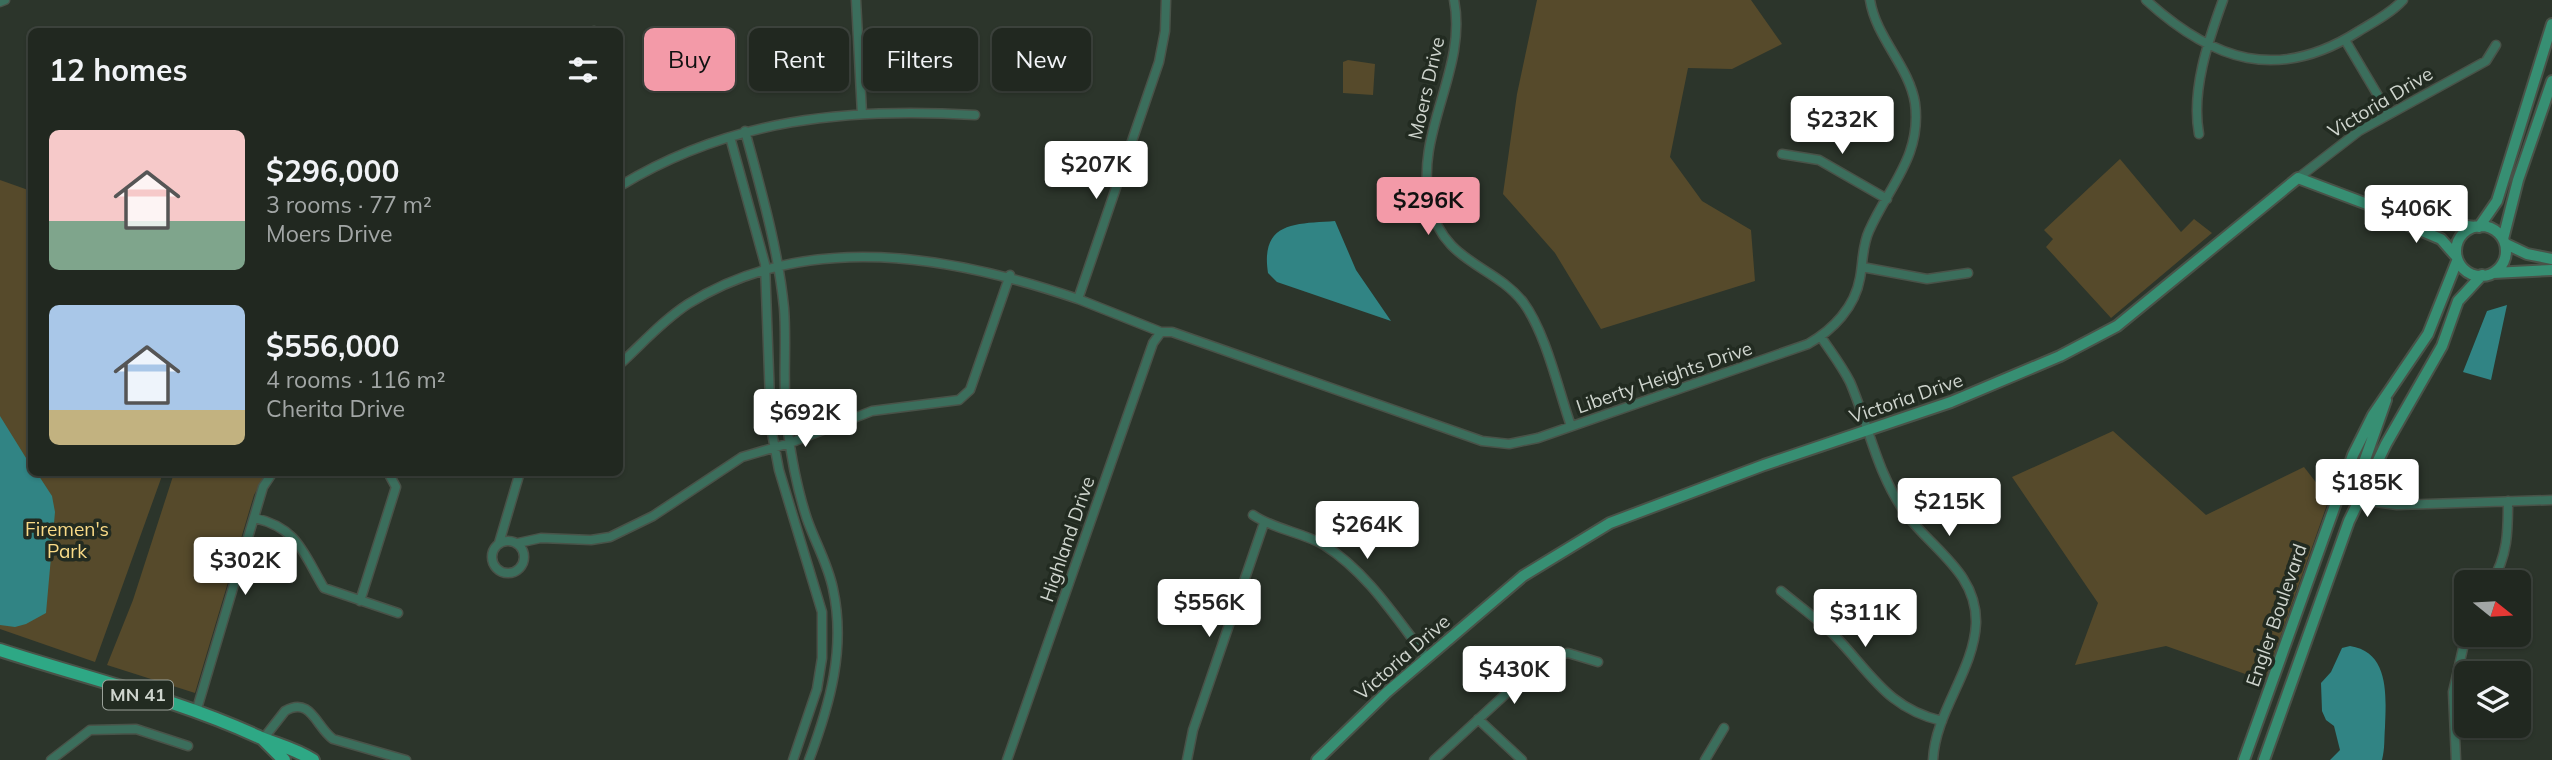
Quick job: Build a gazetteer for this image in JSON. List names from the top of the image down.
{
  "streets": {
    "main road": ["Victoria Drive", "Engler Boulevard", "MN 41"],
    "street": ["Moers Drive", "Liberty Heights Drive", "Highland Drive"]
  },
  "crossings": [
    ["Moers Drive", "Liberty Heights Drive"],
    ["Liberty Heights Drive", "Highland Drive"]
  ],
  "parks": ["Firemen's Park"],
  "north": "right",
  "page": {
    "chip": [
      "Buy",
      "Rent",
      "Filters",
      "New"
    ],
    "heading": "12 homes",
    "price": [
      "$232K",
      "$207K",
      "$296K",
      "$406K",
      "$692K",
      "$185K",
      "$215K",
      "$264K",
      "$302K",
      "$556K",
      "$311K",
      "$430K"
    ],
    "list": [
      {
        "name": "$296,000",
        "note": "3 rooms · 77 m² · Moers Drive"
      },
      {
        "name": "$556,000",
        "note": "4 rooms · 116 m² · Cherita Drive"
      }
    ]
  }
}
